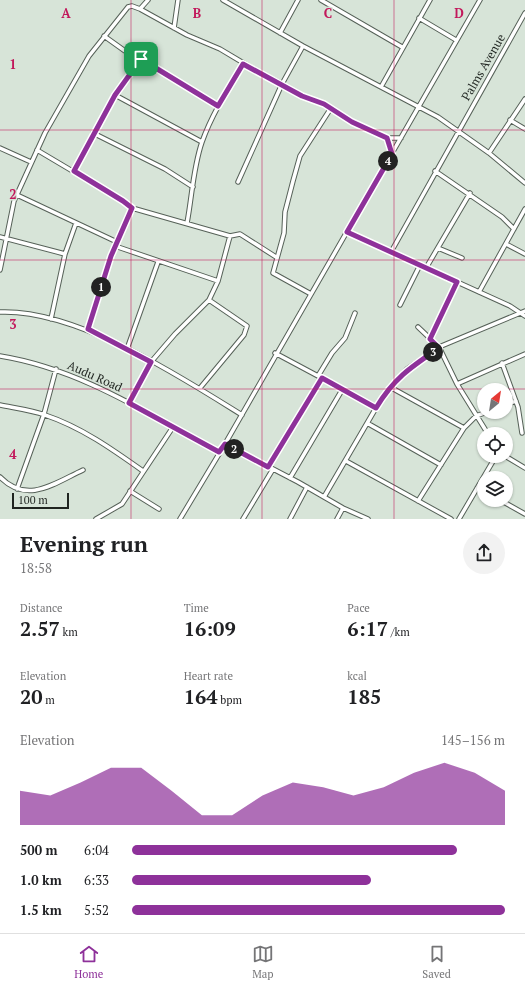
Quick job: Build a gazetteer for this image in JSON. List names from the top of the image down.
{
  "streets": {
    "street": ["Palms Avenue", "Audu Road"]
  },
  "scale_bar": "100 m",
  "north": "top right",
  "page": {
    "pins": [
      "4",
      "1",
      "3",
      "2"
    ],
    "scale": "100 m",
    "heading": ["Evening run", "18:58"],
    "stats": [
      ["Distance", "2.57 km"],
      ["Time", "16:09"],
      ["Pace", "6:17 /km"],
      ["Elevation", "20 m"],
      ["Heart rate", "164 bpm"],
      ["kcal", "185"]
    ],
    "chart": ["Elevation", "145–156 m"],
    "list": [
      {
        "name": "500 m",
        "note": "6:04"
      },
      {
        "name": "1.0 km",
        "note": "6:33"
      },
      {
        "name": "1.5 km",
        "note": "5:52"
      }
    ],
    "tabs": ["Home", "Map", "Saved"]
  },
  "grid": {
    "columns": [
      "A",
      "B",
      "C",
      "D"
    ],
    "rows": [
      "1",
      "2",
      "3",
      "4"
    ]
  }
}
